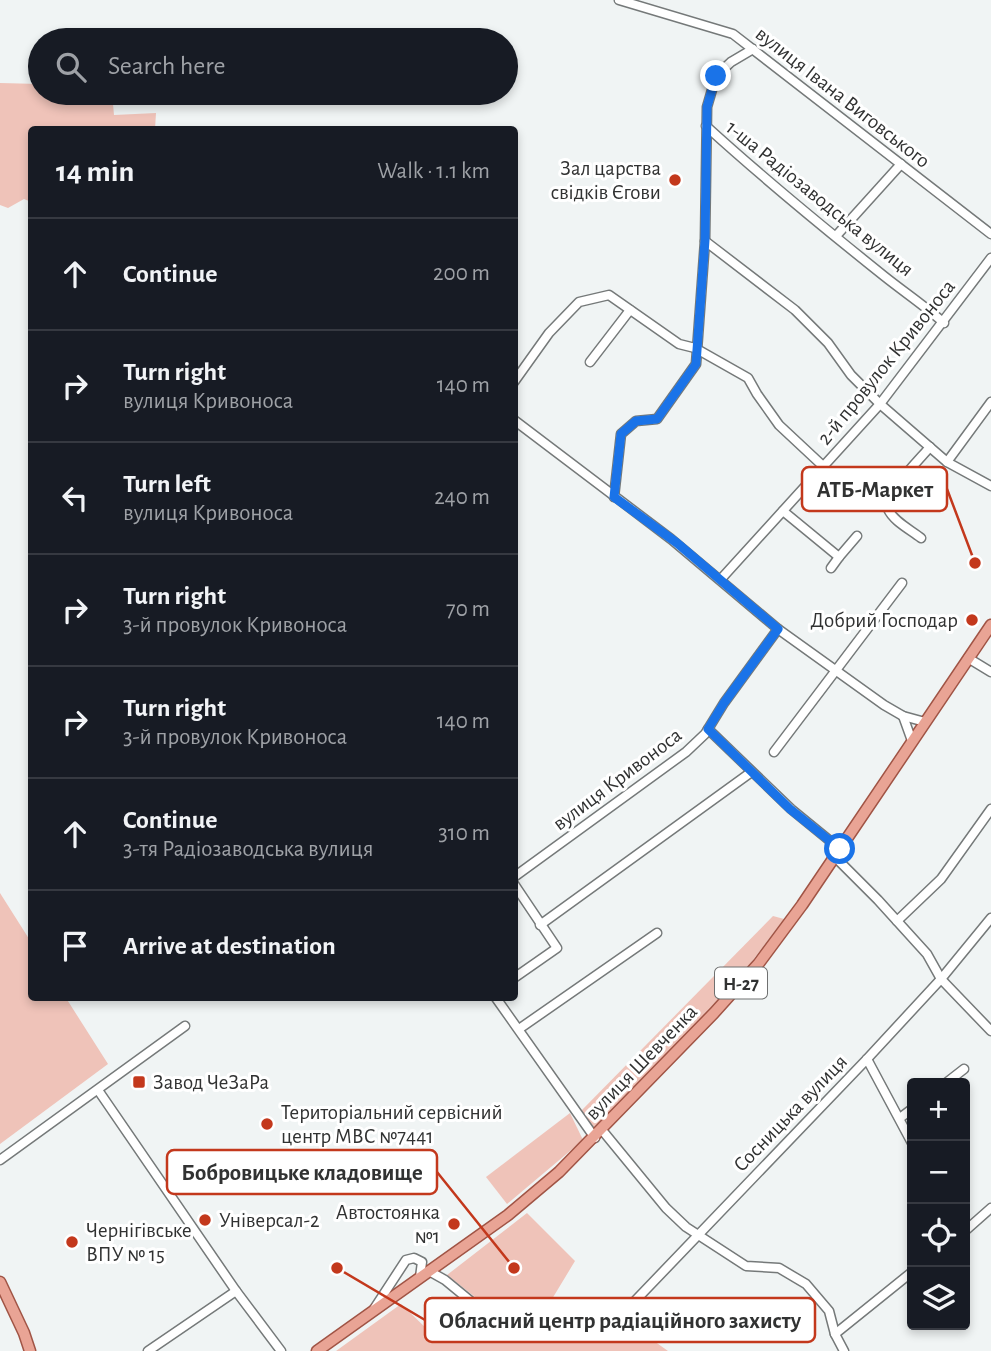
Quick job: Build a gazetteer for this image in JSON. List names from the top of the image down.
{
  "streets": {
    "main road": ["Н-27", "вулиця Шевченка"],
    "street": [
      "вулиця Івана Виговського",
      "1-ша Радіозаводська вулиця",
      "2-й провулок Кривоноса",
      "вулиця Кривоноса",
      "Сосницька вулиця"
    ]
  },
  "crossings": [
    ["1-ша Радіозаводська вулиця", "2-й провулок Кривоноса"],
    ["вулиця Шевченка", "Сосницька вулиця"]
  ],
  "places": {
    "other": [
      "Зал царства свідків Єгови",
      "АТБ-Маркет",
      "Добрий Господар",
      "Територіальний сервісний центр МВС №7441",
      "Універсал-2",
      "Автостоянка №1",
      "Чернігівське ВПУ № 15",
      "Обласний центр радіаційного захисту",
      "Бобровицьке кладовище"
    ],
    "transit": ["Завод ЧеЗаРа"]
  },
  "page": {
    "search": "Search here",
    "heading": ["14 min", "Walk · 1.1 km"],
    "list": [
      ["Continue", "200 m"],
      ["Turn right", "вулиця Кривоноса", "140 m"],
      ["Turn left", "вулиця Кривоноса", "240 m"],
      ["Turn right", "3-й провулок Кривоноса", "70 m"],
      ["Turn right", "3-й провулок Кривоноса", "140 m"],
      ["Continue", "3-тя Радіозаводська вулиця", "310 m"],
      "Arrive at destination"
    ],
    "map_buttons": ["+", "−"]
  }
}
